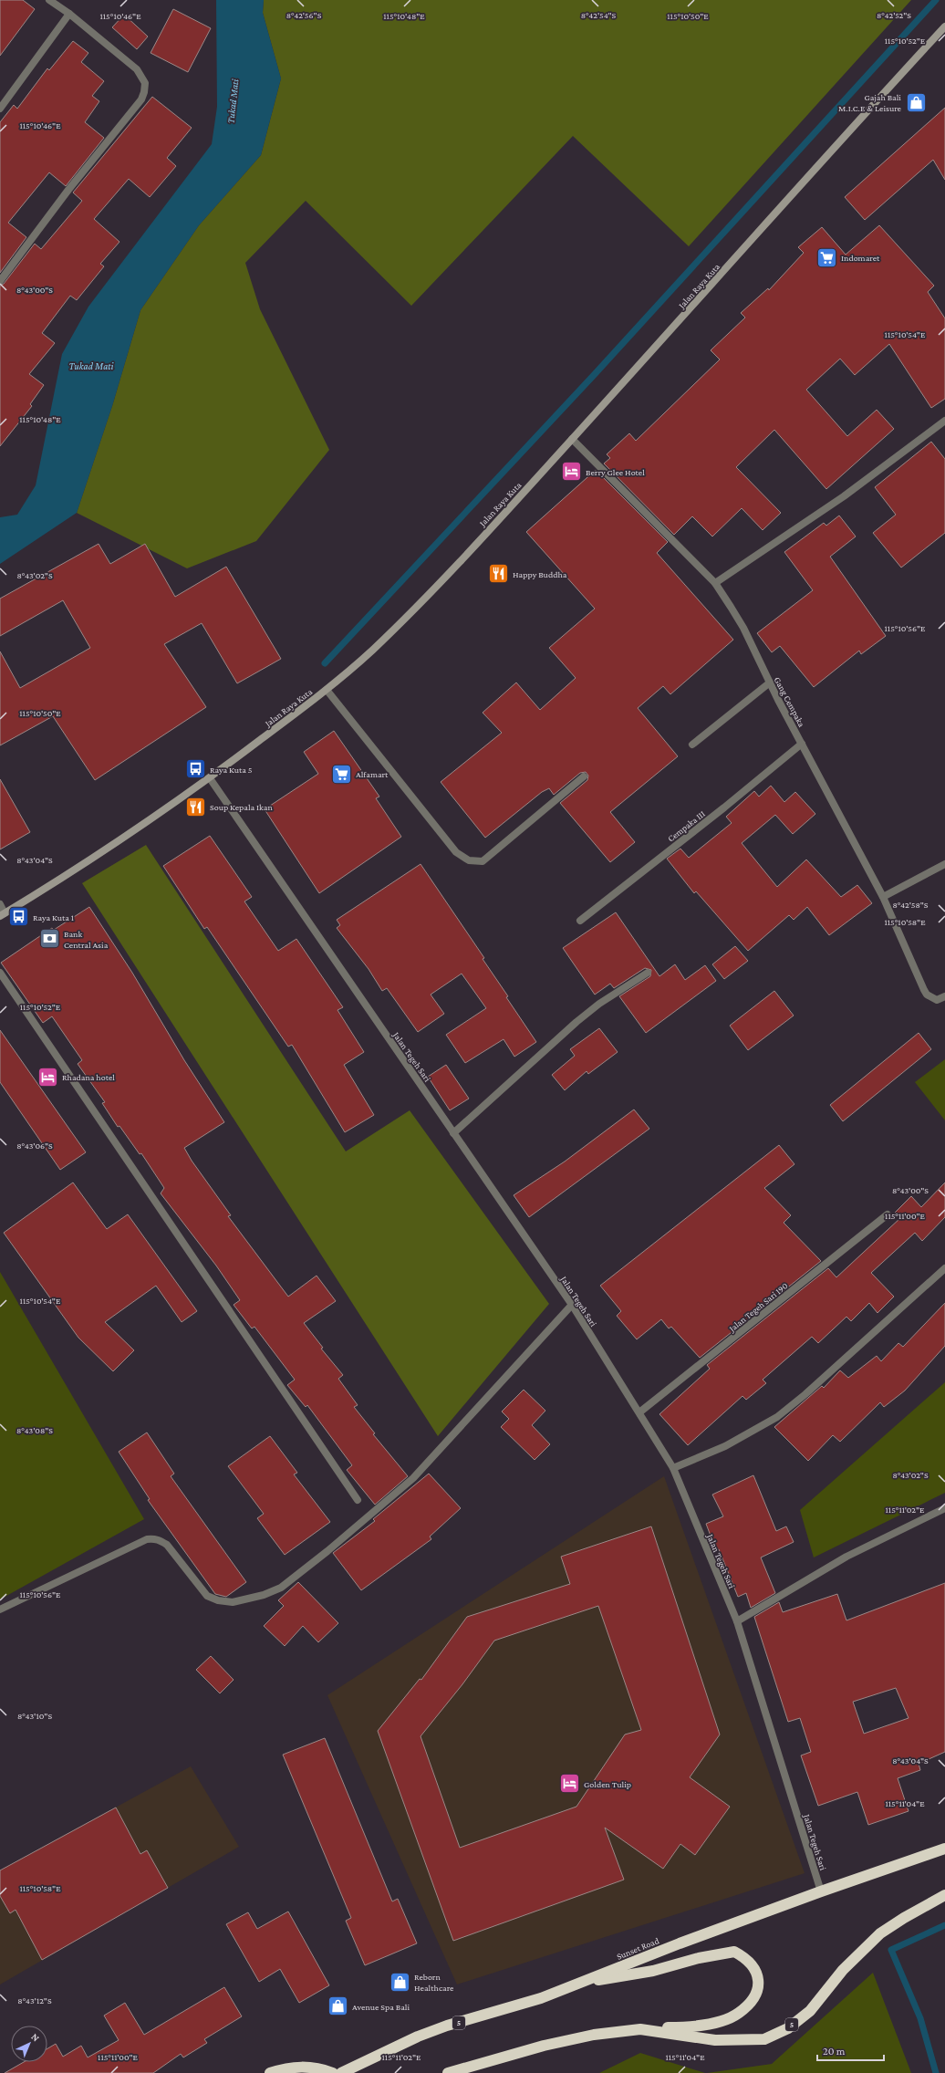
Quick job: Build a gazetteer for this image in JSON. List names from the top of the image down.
{
  "streets": {
    "highway": ["Sunset Road", "5"],
    "main road": ["Jalan Raya Kuta"],
    "street": [
      "Gang Cempaka",
      "Cempaka III",
      "Jalan Tegeh Sari",
      "Jalan Tegeh Sari 190"
    ]
  },
  "crossings": [
    ["Jalan Raya Kuta", "Gang Cempaka"],
    ["Jalan Raya Kuta", "Jalan Tegeh Sari"],
    ["Gang Cempaka", "Cempaka III"],
    ["Jalan Tegeh Sari", "Jalan Tegeh Sari 190"],
    ["Jalan Tegeh Sari", "Sunset Road"]
  ],
  "water": ["Tukad Mati"],
  "places": {
    "shop": ["Gajah Bali M.I.C.E & Leisure", "Reborn Healthcare", "Avenue Spa Bali"],
    "supermarket": ["Indomaret", "Alfamart"],
    "hotel": ["Berry Glee Hotel", "Rhadana hotel", "Golden Tulip"],
    "restaurant": ["Happy Buddha", "Soup Kepala Ikan"],
    "bus stop": ["Raya Kuta 5", "Raya Kuta 1"],
    "bank": ["Bank Central Asia"]
  },
  "scale_bar": "20 m",
  "north": "top right",
  "coordinates": [
    "8°42'56\"S",
    "8°42'54\"S",
    "8°42'52\"S",
    "115°10'46\"E",
    "115°10'48\"E",
    "115°10'50\"E",
    "115°10'52\"E",
    "8°43'00\"S",
    "115°10'54\"E",
    "8°43'02\"S",
    "115°10'56\"E",
    "8°43'04\"S",
    "8°42'58\"S",
    "115°10'58\"E",
    "8°43'06\"S",
    "115°11'00\"E",
    "8°43'08\"S",
    "115°11'02\"E",
    "8°43'10\"S",
    "115°11'04\"E",
    "8°43'12\"S"
  ]
}
